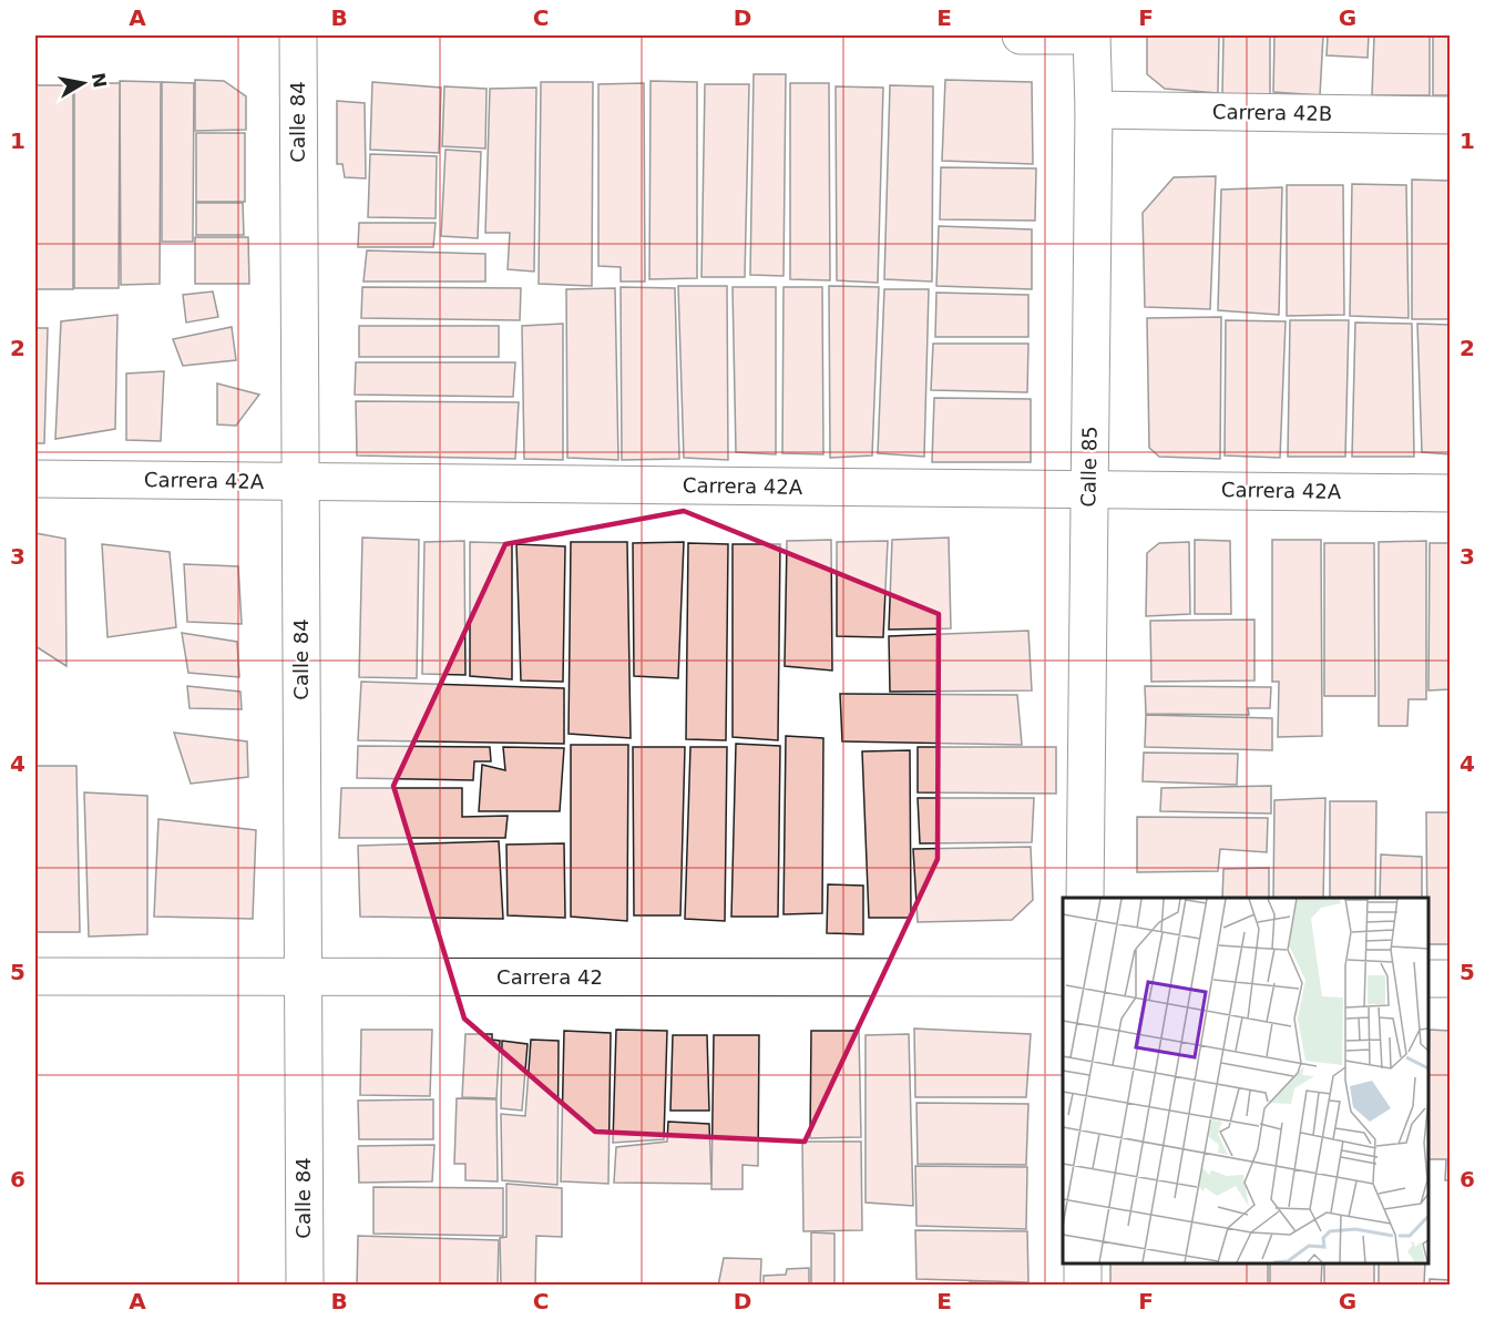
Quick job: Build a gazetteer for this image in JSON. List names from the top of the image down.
{
  "streets": {
    "street": [
      "Carrera 42B",
      "Calle 84",
      "Calle 85",
      "Carrera 42A",
      "Carrera 42"
    ]
  },
  "crossings": [
    ["Carrera 42B", "Calle 85"],
    ["Calle 84", "Carrera 42A"],
    ["Calle 84", "Carrera 42"],
    ["Calle 85", "Carrera 42A"]
  ],
  "north": "right",
  "grid": {
    "columns": [
      "A",
      "B",
      "C",
      "D",
      "E",
      "F",
      "G"
    ],
    "rows": [
      "1",
      "2",
      "3",
      "4",
      "5",
      "6"
    ]
  }
}
